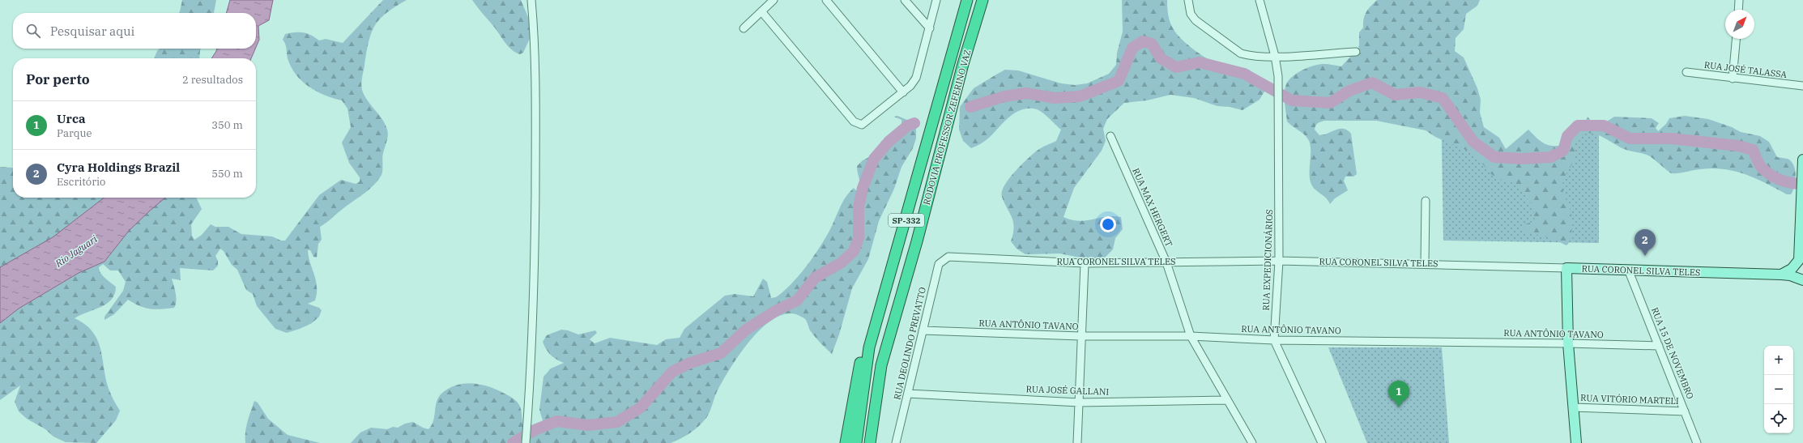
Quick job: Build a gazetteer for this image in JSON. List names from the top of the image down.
{
  "streets": {
    "highway": ["RODOVIA PROFESSOR ZEFERINO VAZ", "SP-332"],
    "main road": ["RUA CORONEL SILVA TELES"],
    "street": [
      "RUA JOSÉ TALASSA",
      "RUA MAX HERGERT",
      "RUA EXPEDICIONÁRIOS",
      "RUA ANTÔNIO TAVANO",
      "RUA DEOLINDO PREVATTO",
      "RUA 15 DE NOVEMBRO",
      "RUA JOSÉ GALLANI",
      "RUA VITÓRIO MARTELI"
    ]
  },
  "crossings": [
    ["RUA MAX HERGERT", "RUA CORONEL SILVA TELES"],
    ["RUA MAX HERGERT", "RUA ANTÔNIO TAVANO"],
    ["RUA MAX HERGERT", "RUA JOSÉ GALLANI"],
    ["RUA EXPEDICIONÁRIOS", "RUA CORONEL SILVA TELES"],
    ["RUA EXPEDICIONÁRIOS", "RUA ANTÔNIO TAVANO"],
    ["RUA CORONEL SILVA TELES", "RUA DEOLINDO PREVATTO"],
    ["RUA CORONEL SILVA TELES", "RUA 15 DE NOVEMBRO"],
    ["RUA ANTÔNIO TAVANO", "RUA DEOLINDO PREVATTO"],
    ["RUA ANTÔNIO TAVANO", "RUA 15 DE NOVEMBRO"],
    ["RUA DEOLINDO PREVATTO", "RUA JOSÉ GALLANI"],
    ["RUA 15 DE NOVEMBRO", "RUA VITÓRIO MARTELI"]
  ],
  "water": ["Rio Jaguari"],
  "north": "top right",
  "page": {
    "search": "Pesquisar aqui",
    "heading": ["Por perto", "2 resultados"],
    "list": [
      {
        "mark": "1",
        "name": "Urca",
        "note": "Parque",
        "value": "350 m"
      },
      {
        "mark": "2",
        "name": "Cyra Holdings Brazil",
        "note": "Escritório",
        "value": "550 m"
      }
    ],
    "pins": ["2", "1"],
    "map_buttons": ["+", "−"]
  }
}
